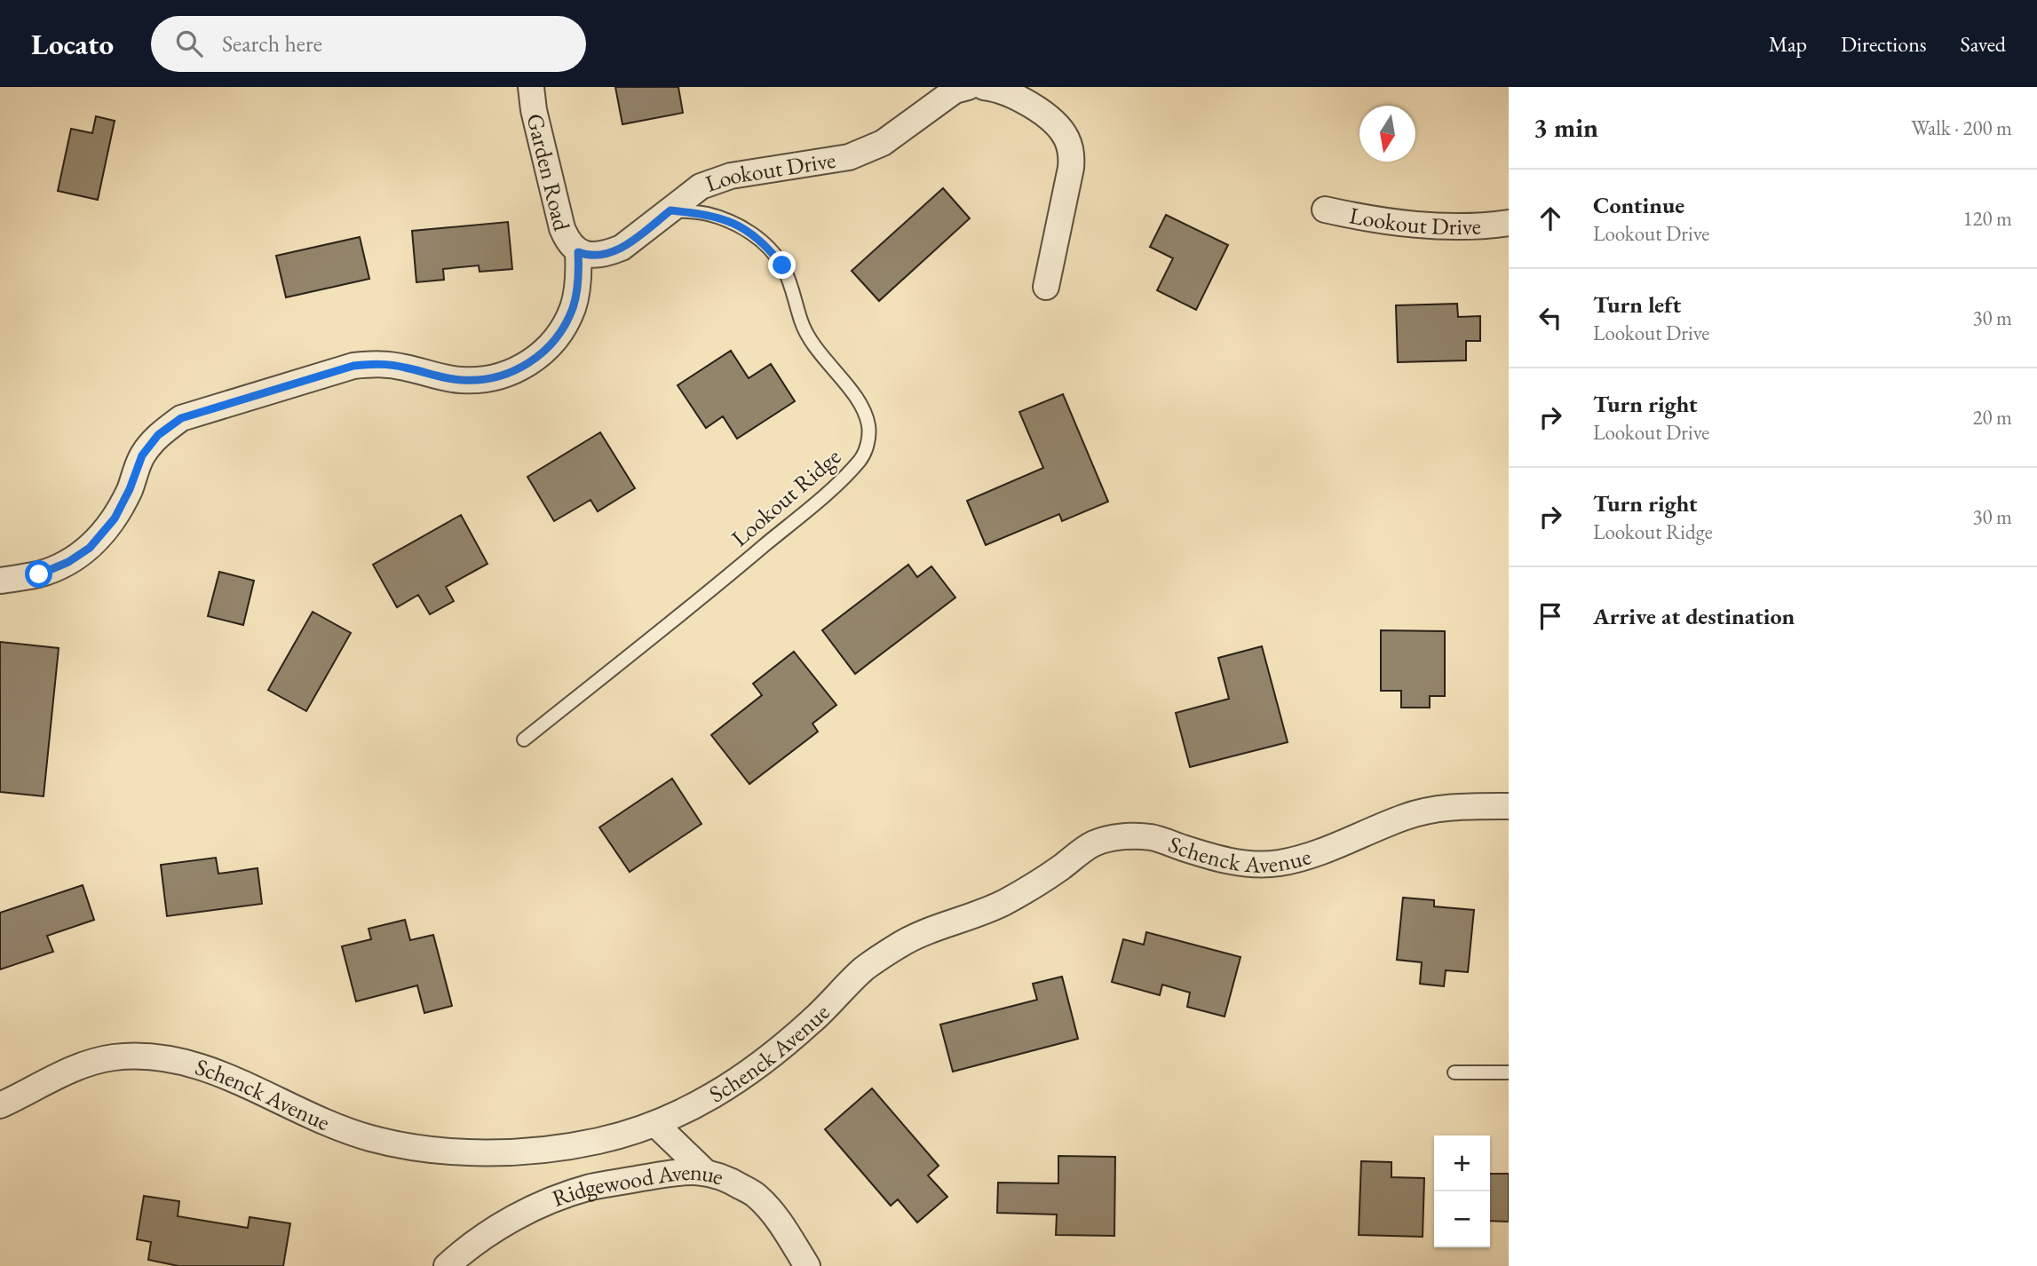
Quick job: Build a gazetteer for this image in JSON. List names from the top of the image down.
{
  "streets": {
    "street": [
      "Garden Road",
      "Lookout Drive",
      "Schenck Avenue",
      "Ridgewood Avenue"
    ],
    "lane": ["Lookout Ridge"]
  },
  "crossings": [
    ["Garden Road", "Lookout Drive"],
    ["Lookout Drive", "Lookout Ridge"]
  ],
  "north": "bottom",
  "page": {
    "header": "Locato",
    "search": "Search here",
    "nav": ["Map", "Directions", "Saved"],
    "heading": ["3 min", "Walk · 200 m"],
    "list": [
      ["Continue", "Lookout Drive", "120 m"],
      ["Turn left", "Lookout Drive", "30 m"],
      ["Turn right", "Lookout Drive", "20 m"],
      ["Turn right", "Lookout Ridge", "30 m"],
      "Arrive at destination"
    ],
    "map_buttons": ["+", "−"]
  }
}
